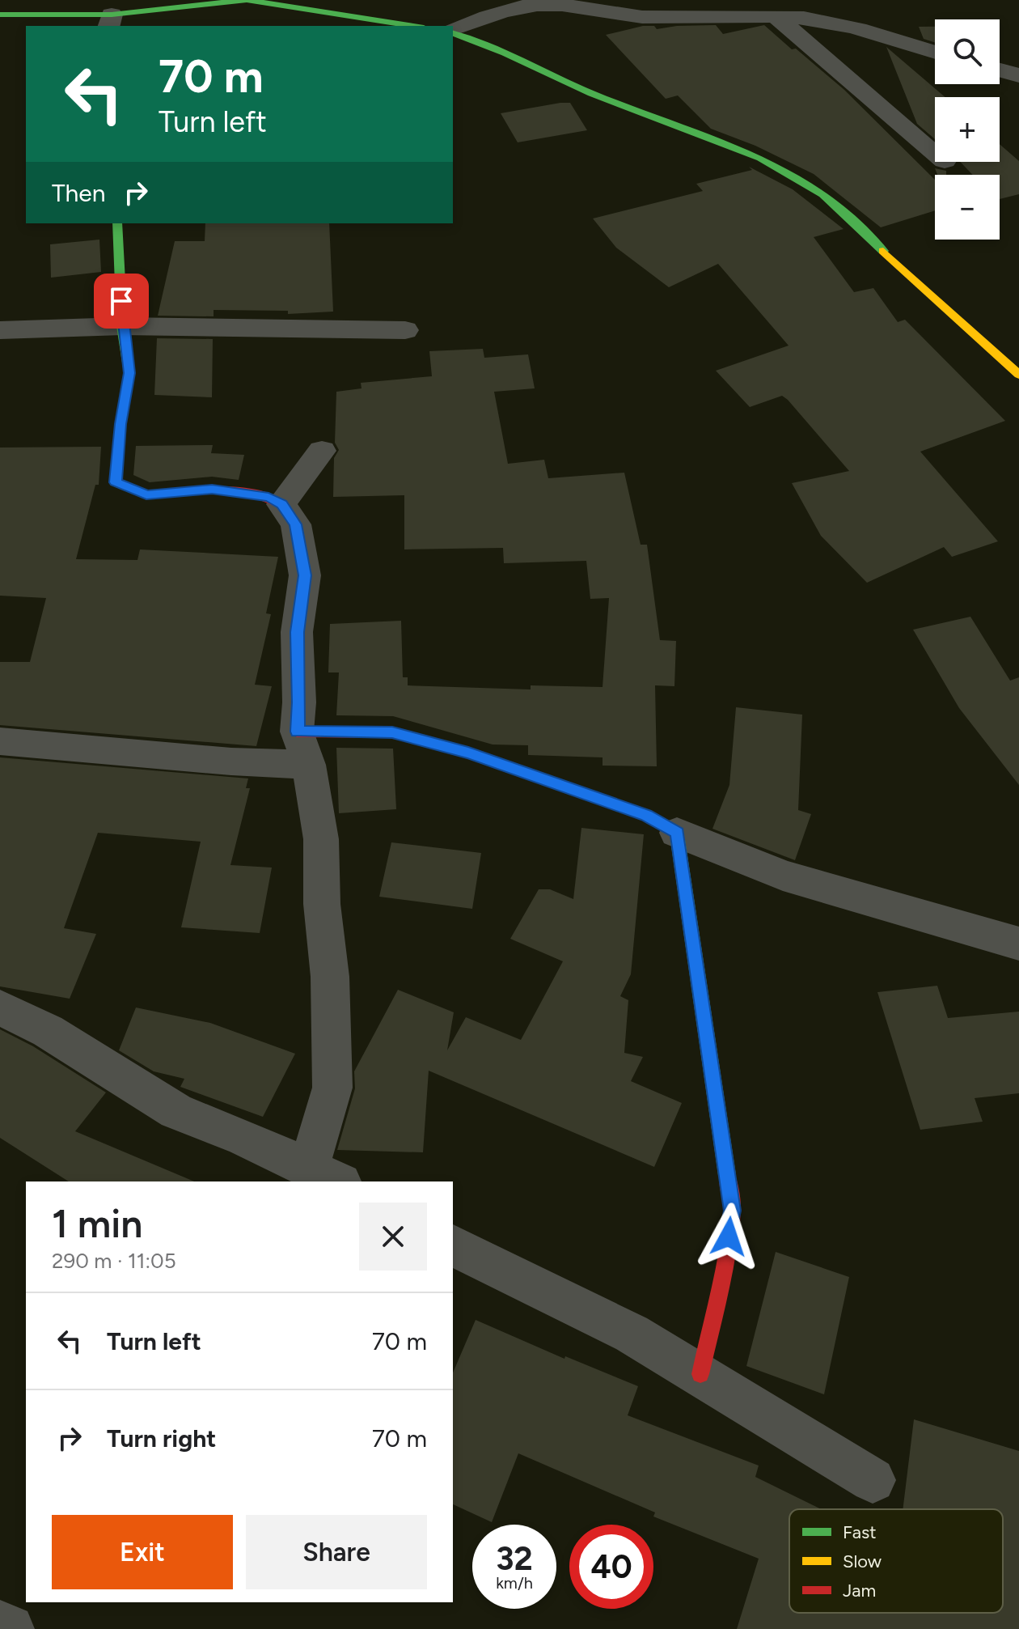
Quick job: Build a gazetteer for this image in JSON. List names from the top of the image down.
{
  "legend": ["Fast", "Slow", "Jam"],
  "page": {
    "map_buttons": ["+", "−"],
    "turn": ["70 m", "Turn left"],
    "then": "Then",
    "heading": ["1 min", "290 m · 11:05"],
    "list": [
      {
        "name": "Turn left",
        "value": "70 m"
      },
      {
        "name": "Turn right",
        "value": "70 m"
      }
    ],
    "buttons": ["Exit", "Share"],
    "speed": "32 km/h",
    "limit": "40"
  }
}
